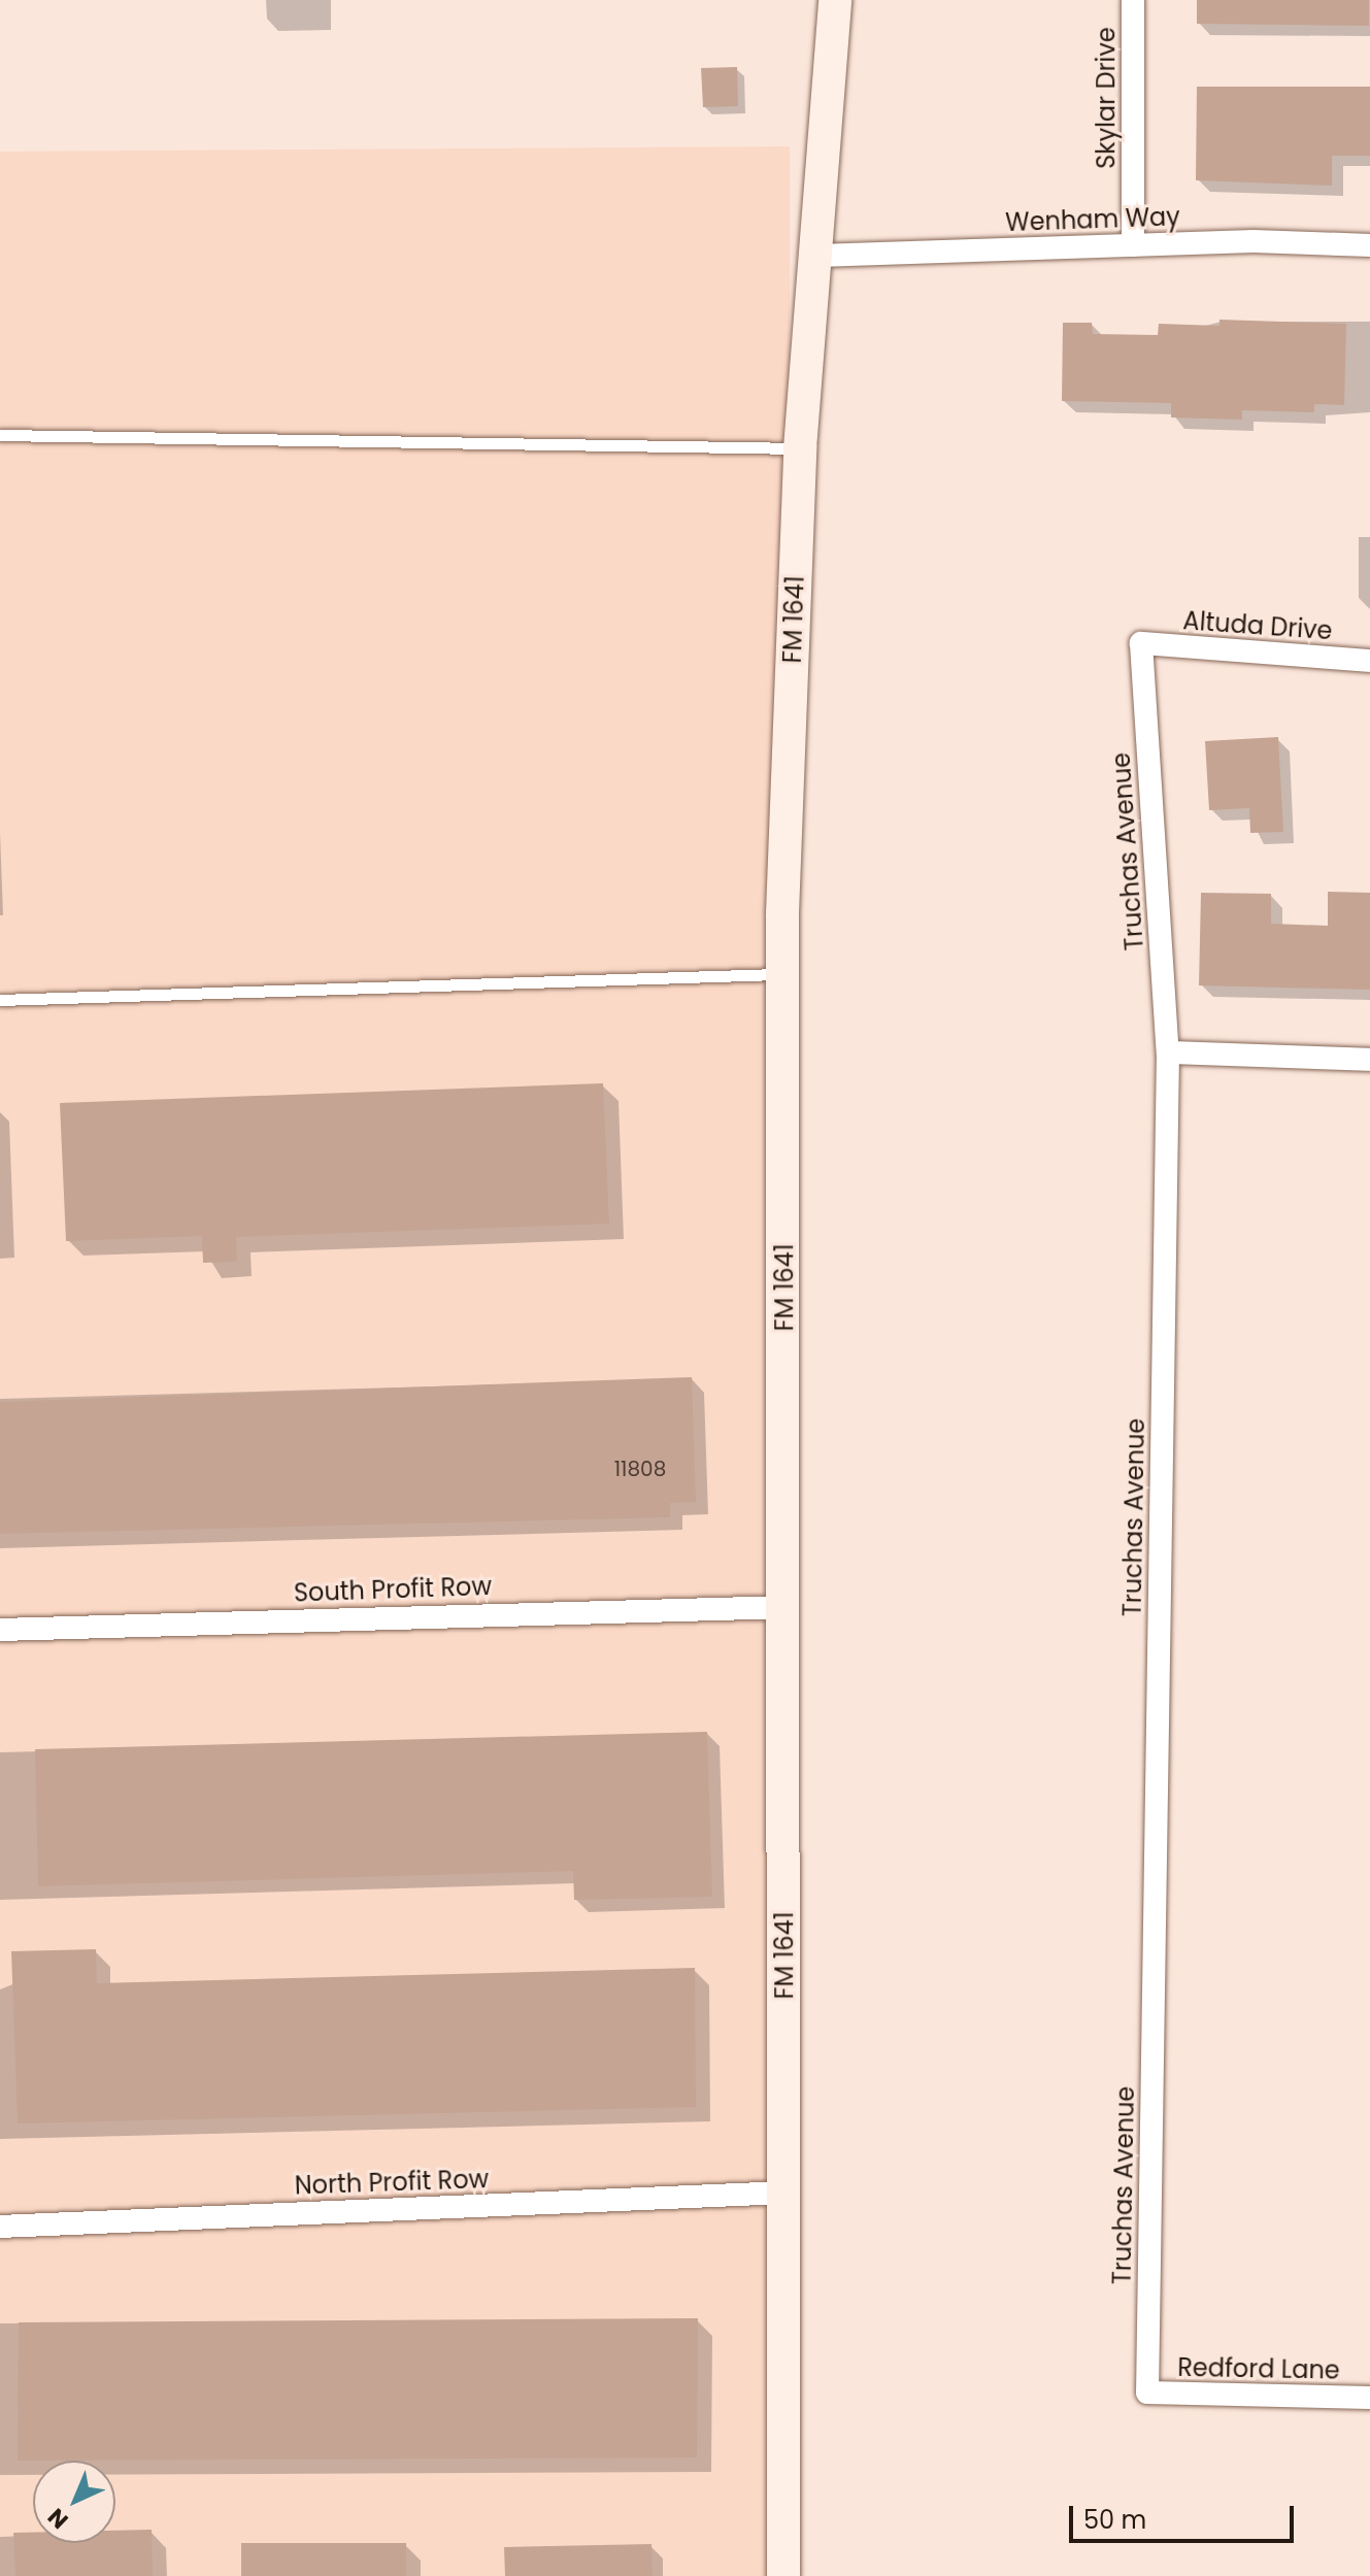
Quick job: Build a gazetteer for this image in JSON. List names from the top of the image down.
{
  "streets": {
    "main road": ["FM 1641"],
    "street": [
      "Skylar Drive",
      "Wenham Way",
      "Altuda Drive",
      "Truchas Avenue",
      "South Profit Row",
      "North Profit Row",
      "Redford Lane"
    ]
  },
  "crossings": [
    ["Skylar Drive", "Wenham Way"],
    ["Wenham Way", "FM 1641"],
    ["FM 1641", "South Profit Row"],
    ["FM 1641", "North Profit Row"],
    ["Altuda Drive", "Truchas Avenue"],
    ["Truchas Avenue", "Redford Lane"]
  ],
  "house_numbers": ["11808"],
  "scale_bar": "50 m",
  "north": "bottom left"
}
